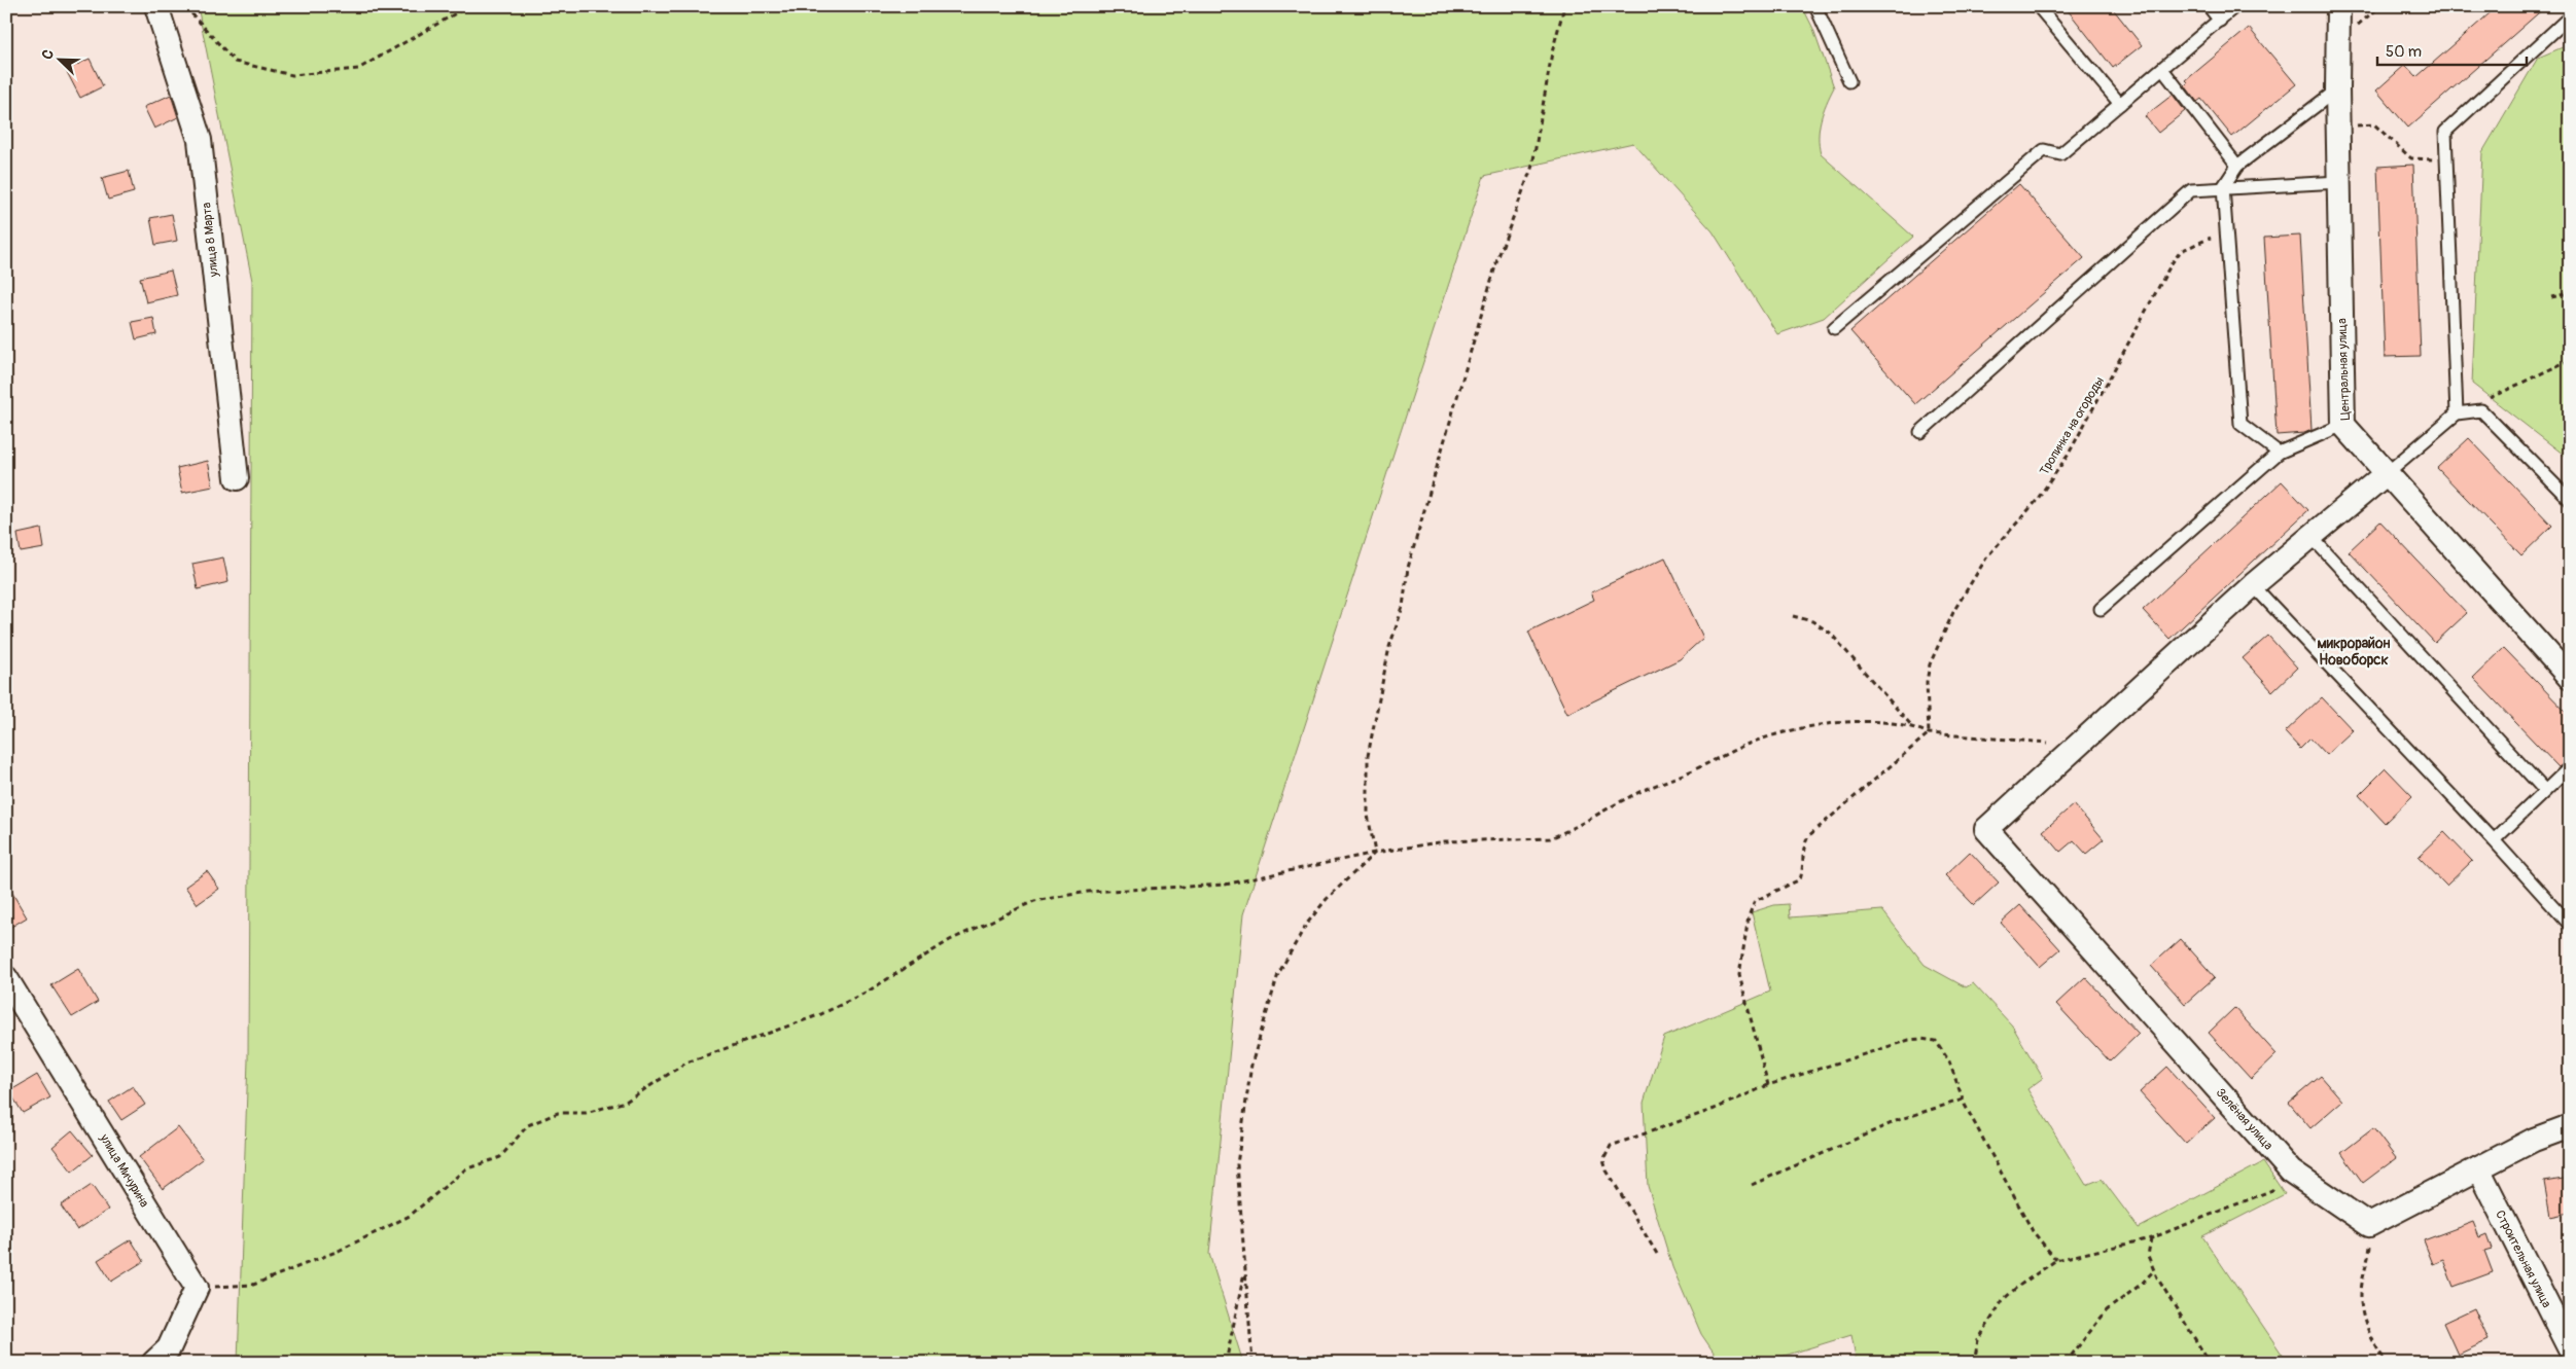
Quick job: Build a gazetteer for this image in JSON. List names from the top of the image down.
{
  "streets": {
    "street": [
      "улица 8 Марта",
      "Центральная улица",
      "Зелёная улица",
      "улица Мичурина",
      "Строительная улица"
    ],
    "path": ["Тропинка на огороды"]
  },
  "districts": ["микрорайон Новоборск"],
  "scale_bar": "50 m",
  "north": "top left"
}
